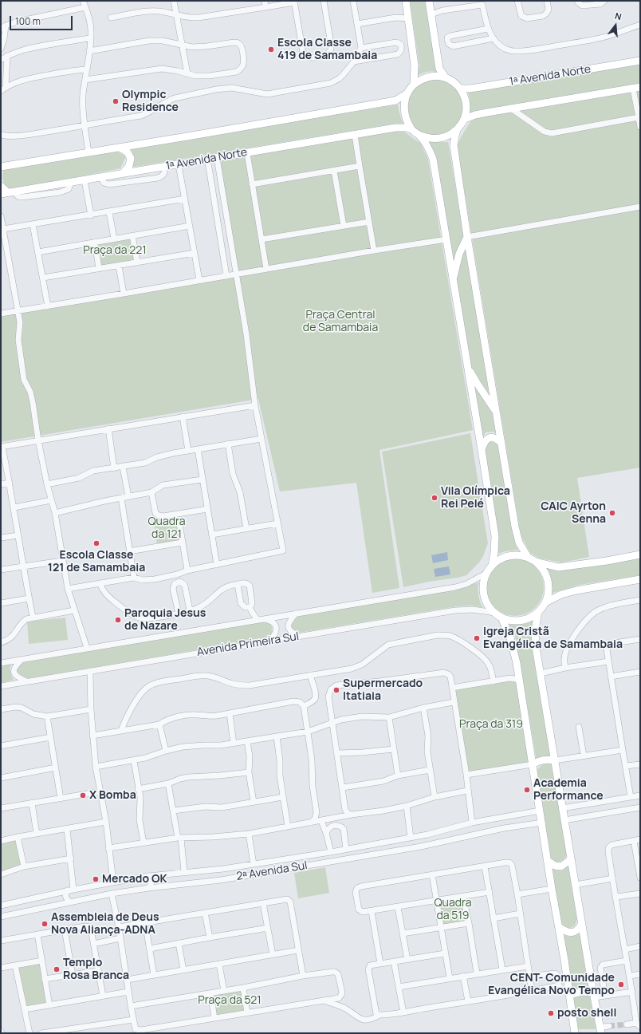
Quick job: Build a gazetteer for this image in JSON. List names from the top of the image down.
{
  "streets": {
    "main road": ["1ᵃ Avenida Norte"],
    "street": ["Avenida Primeira Sul", "2ᵃ Avenida Sul"]
  },
  "parks": [
    "Praça da 221",
    "Praça Central de Samambaia",
    "Quadra da 121",
    "Praça da 319",
    "Quadra da 519",
    "Praça da 521"
  ],
  "places": [
    "Escola Classe 419 de Samambaia",
    "Olympic Residence",
    "Vila Olímpica Rei Pelé",
    "CAIC Ayrton Senna",
    "Escola Classe 121 de Samambaia",
    "Paroquia Jesus de Nazare",
    "Igreja Cristã Evangélica de Samambaia",
    "Supermercado Itatiaia",
    "Academia Performance",
    "X Bomba",
    "Mercado OK",
    "Assembleia de Deus Nova Aliança-ADNA",
    "Templo Rosa Branca",
    "CENT- Comunidade Evangélica Novo Tempo",
    "posto shell"
  ],
  "scale_bar": "100 m",
  "north": "top"
}
